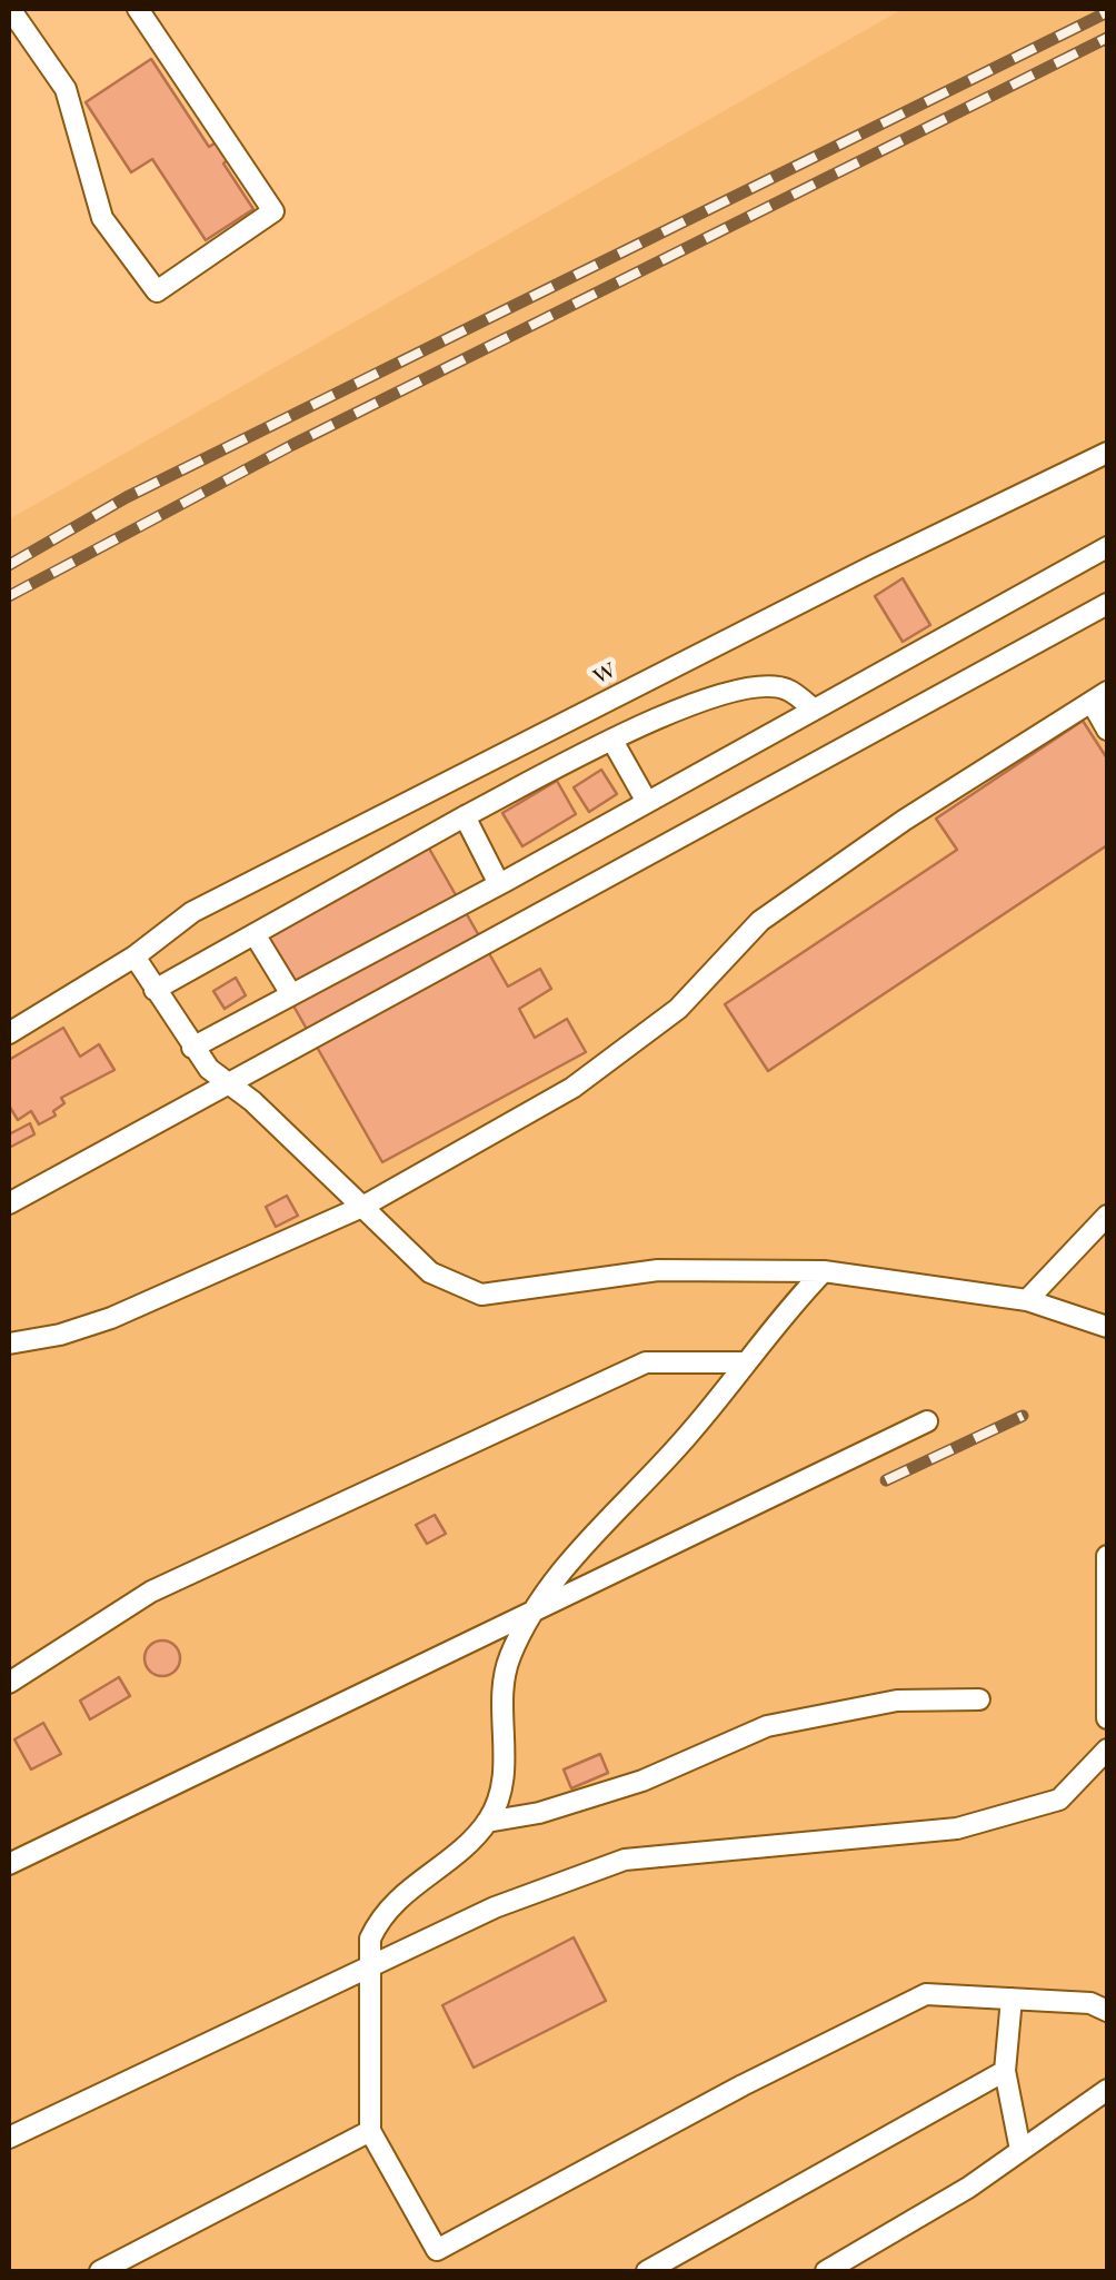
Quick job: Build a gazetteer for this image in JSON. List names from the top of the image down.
{
  "streets": {
    "lane": ["w"]
  }
}
